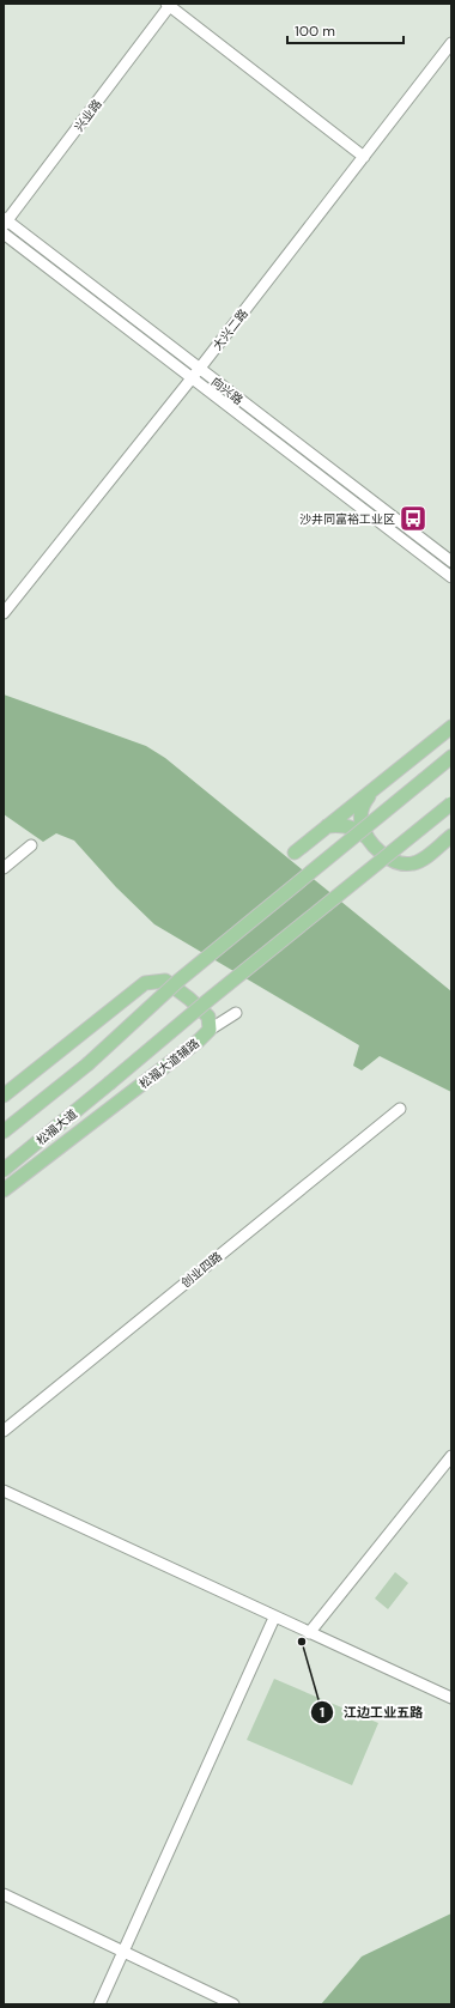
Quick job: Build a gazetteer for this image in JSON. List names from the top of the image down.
{
  "streets": {
    "main road": ["松福大道辅路", "松福大道"],
    "street": [
      "兴业路",
      "大兴二路",
      "向兴路",
      "创业四路"
    ]
  },
  "crossings": [
    ["兴业路", "向兴路"],
    ["大兴二路", "向兴路"]
  ],
  "places": {
    "bus stop": ["沙井同富裕工业区"],
    "other": ["江边工业五路"]
  },
  "scale_bar": "100 m"
}
